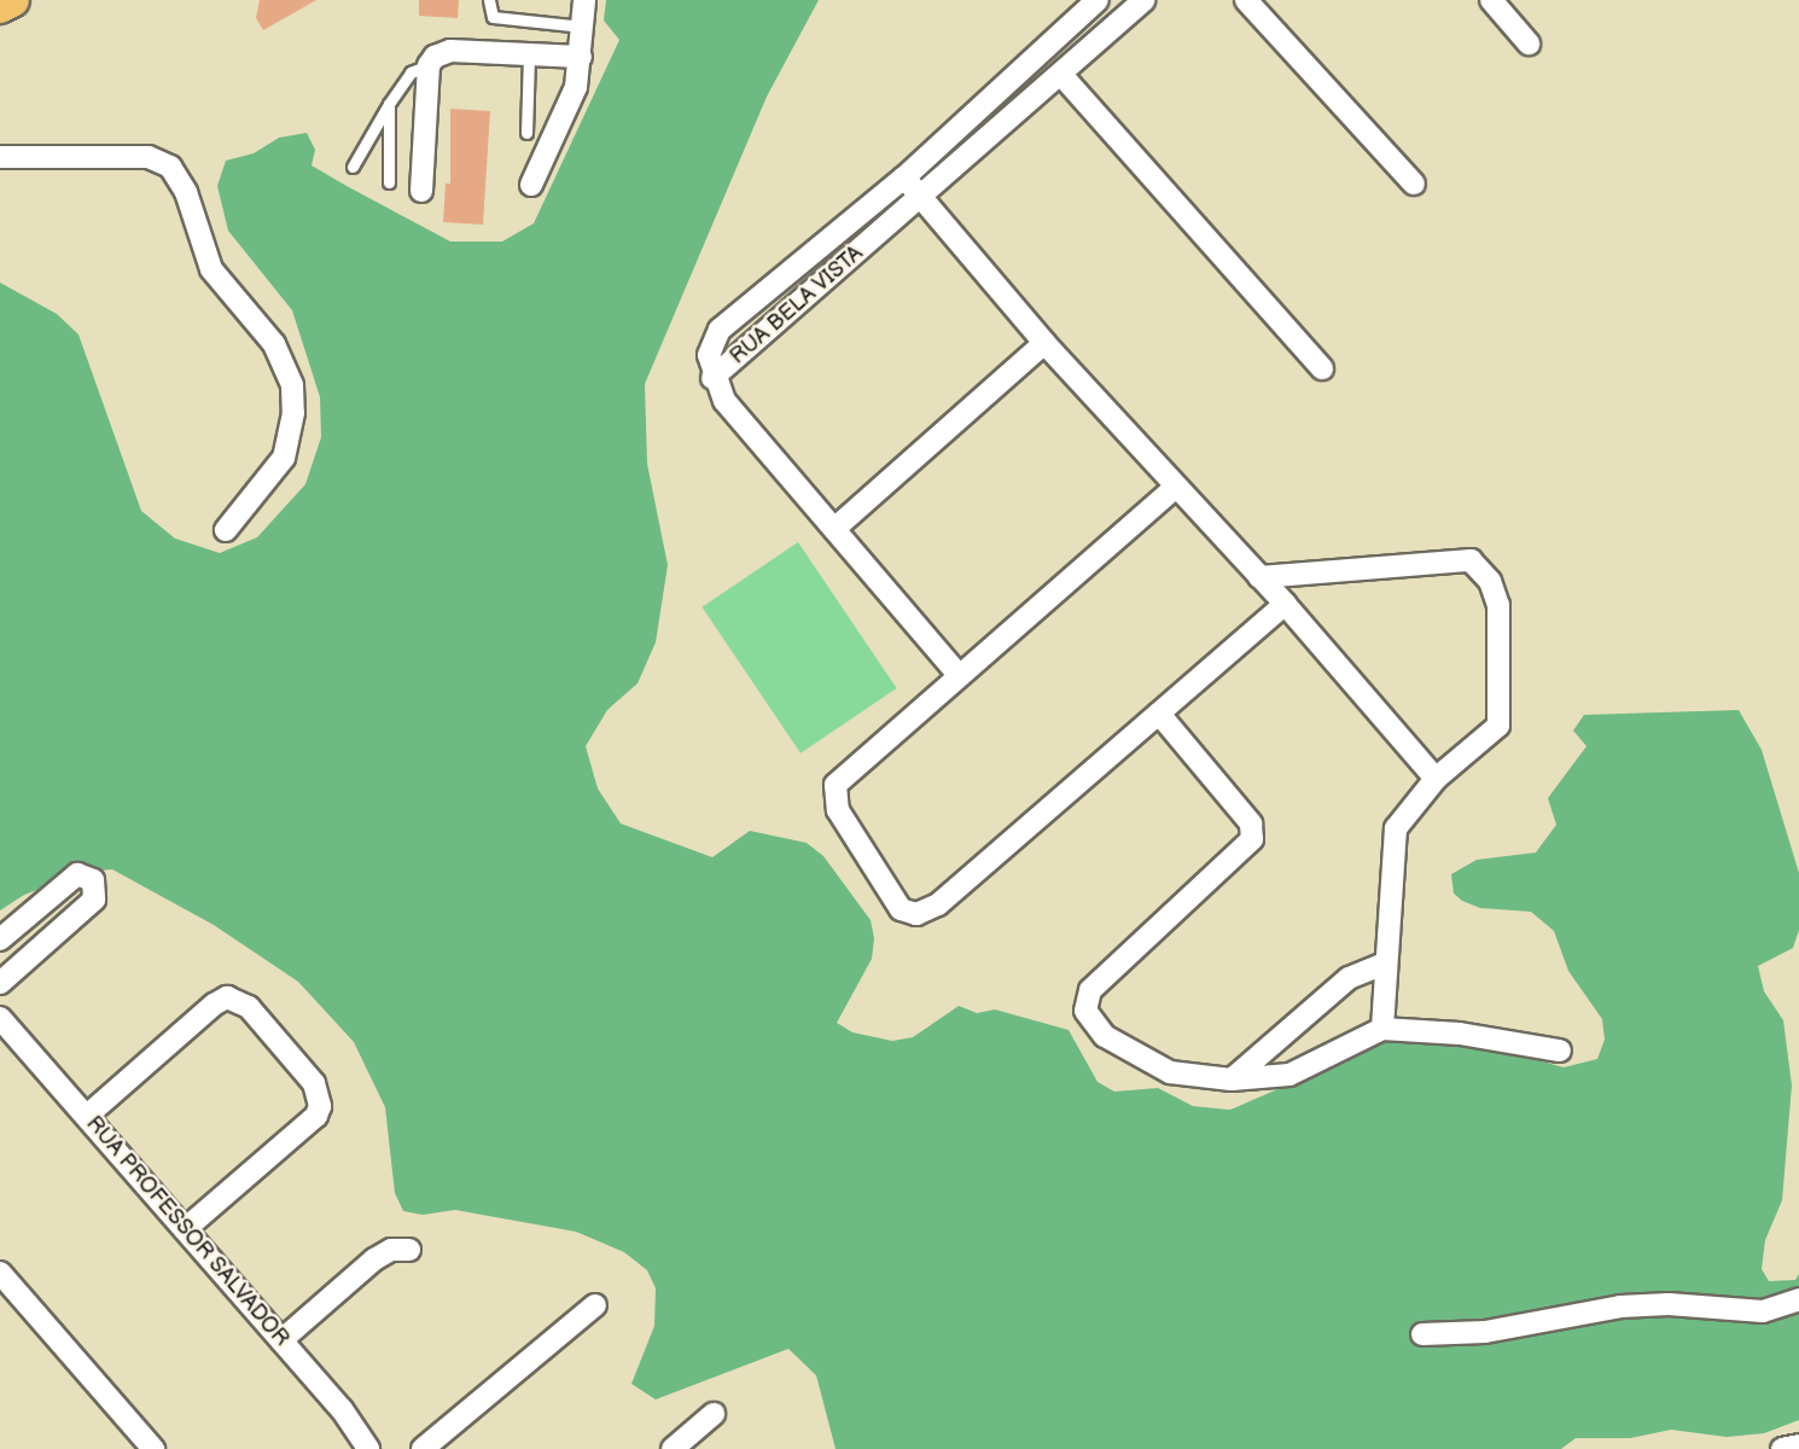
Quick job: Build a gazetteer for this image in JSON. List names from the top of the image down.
{
  "streets": {
    "street": ["RUA BELA VISTA", "RUA PROFESSOR SALVADOR"]
  }
}
